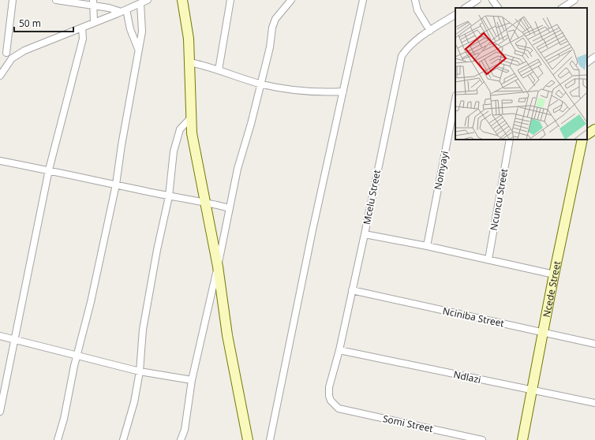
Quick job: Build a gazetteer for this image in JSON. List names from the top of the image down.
{
  "streets": {
    "street": [
      "Nomyayi",
      "Mcelu Street",
      "Ncuncu Street",
      "Ncede Street",
      "Nciniba Street",
      "Ndlazi",
      "Somi Street"
    ]
  },
  "crossings": [
    ["Mcelu Street", "Nciniba Street"],
    ["Mcelu Street", "Ndlazi"],
    ["Mcelu Street", "Somi Street"],
    ["Ncede Street", "Nciniba Street"],
    ["Ncede Street", "Ndlazi"]
  ],
  "scale_bar": "50 m"
}
